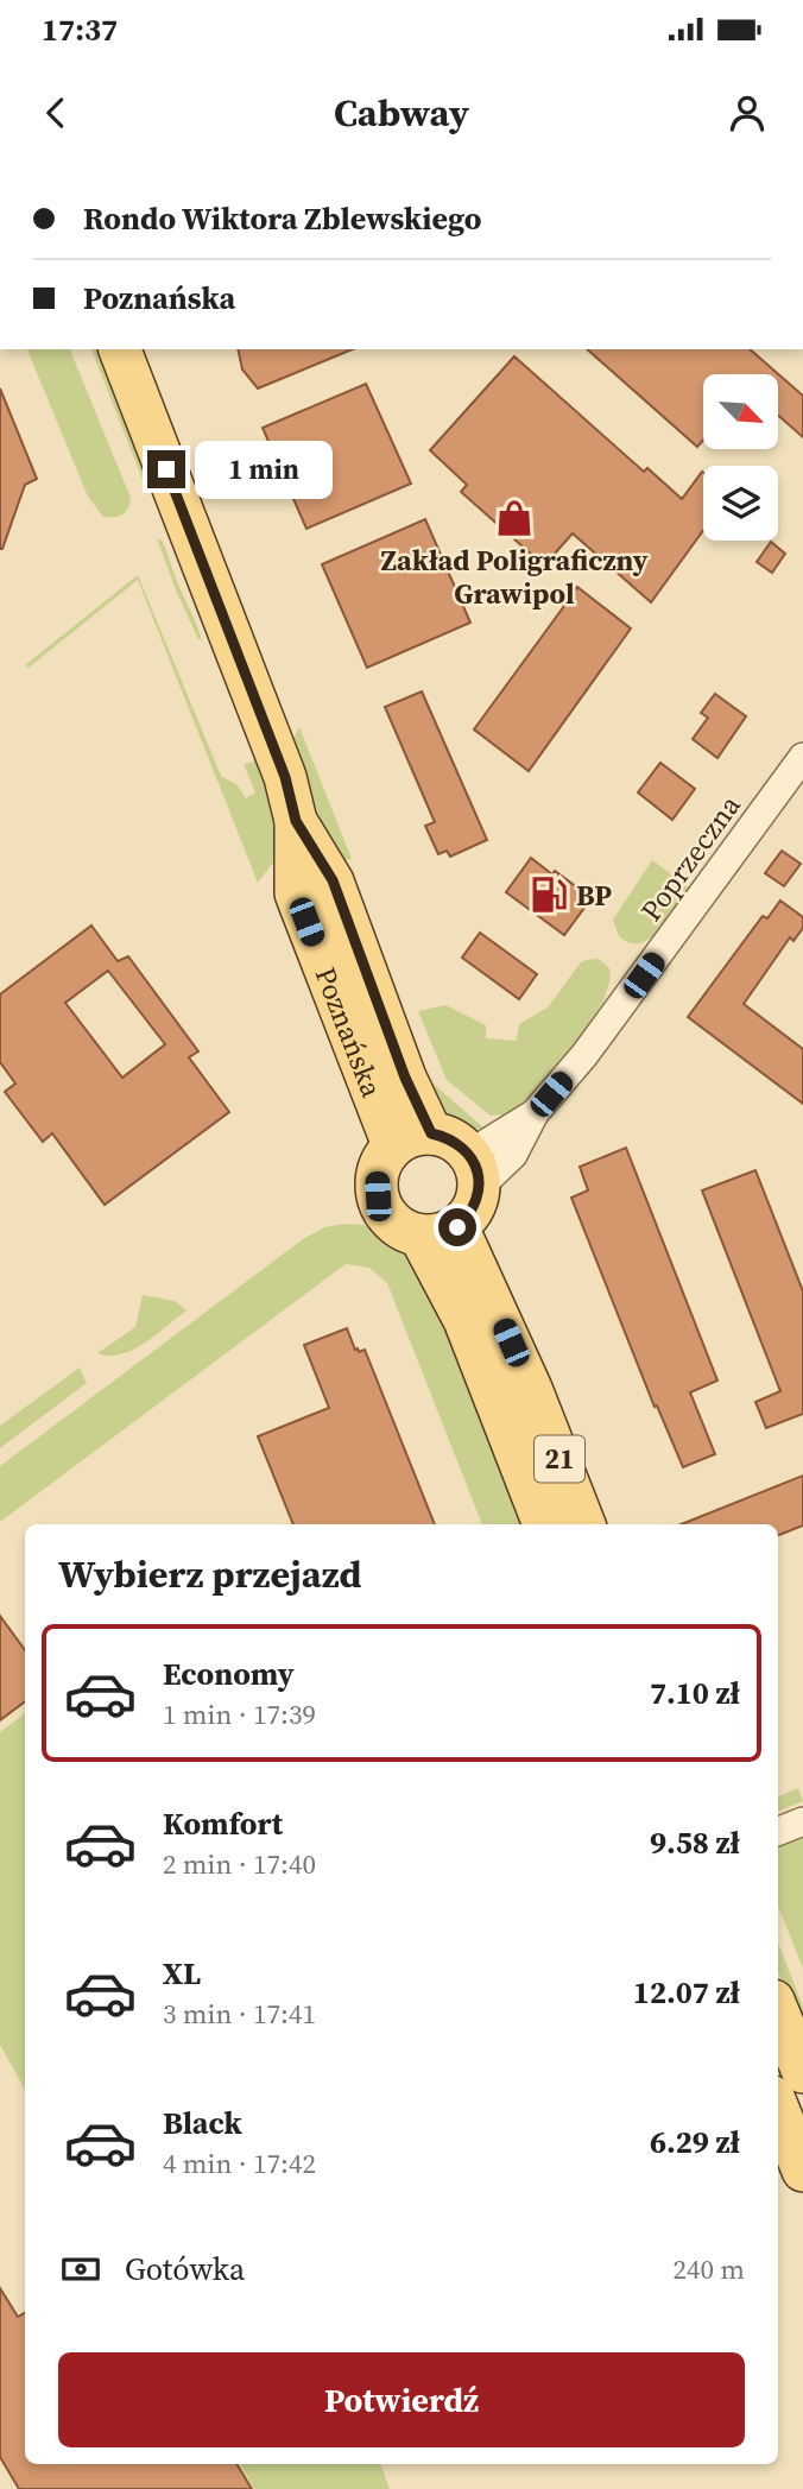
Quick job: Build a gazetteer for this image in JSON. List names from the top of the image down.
{
  "streets": {
    "main road": ["Poznańska", "21"],
    "street": ["Poprzeczna"]
  },
  "crossings": [
    ["Poprzeczna", "Poznańska"],
    ["Poprzeczna", "21"],
    ["Poznańska", "21"]
  ],
  "places": {
    "shop": ["Zakład Poligraficzny Grawipol"],
    "fuel station": ["BP"]
  },
  "north": "bottom right",
  "page": {
    "status": "17:37",
    "header": "Cabway",
    "banner": ["Rondo Wiktora Zblewskiego", "Poznańska"],
    "bubble": "1 min",
    "heading": "Wybierz przejazd",
    "list": [
      {
        "name": "Economy",
        "note": "1 min · 17:39",
        "value": "7.10 zł"
      },
      {
        "name": "Komfort",
        "note": "2 min · 17:40",
        "value": "9.58 zł"
      },
      {
        "name": "XL",
        "note": "3 min · 17:41",
        "value": "12.07 zł"
      },
      {
        "name": "Black",
        "note": "4 min · 17:42",
        "value": "6.29 zł"
      }
    ],
    "pay": ["Gotówka", "240 m"],
    "buttons": "Potwierdź"
  }
}
